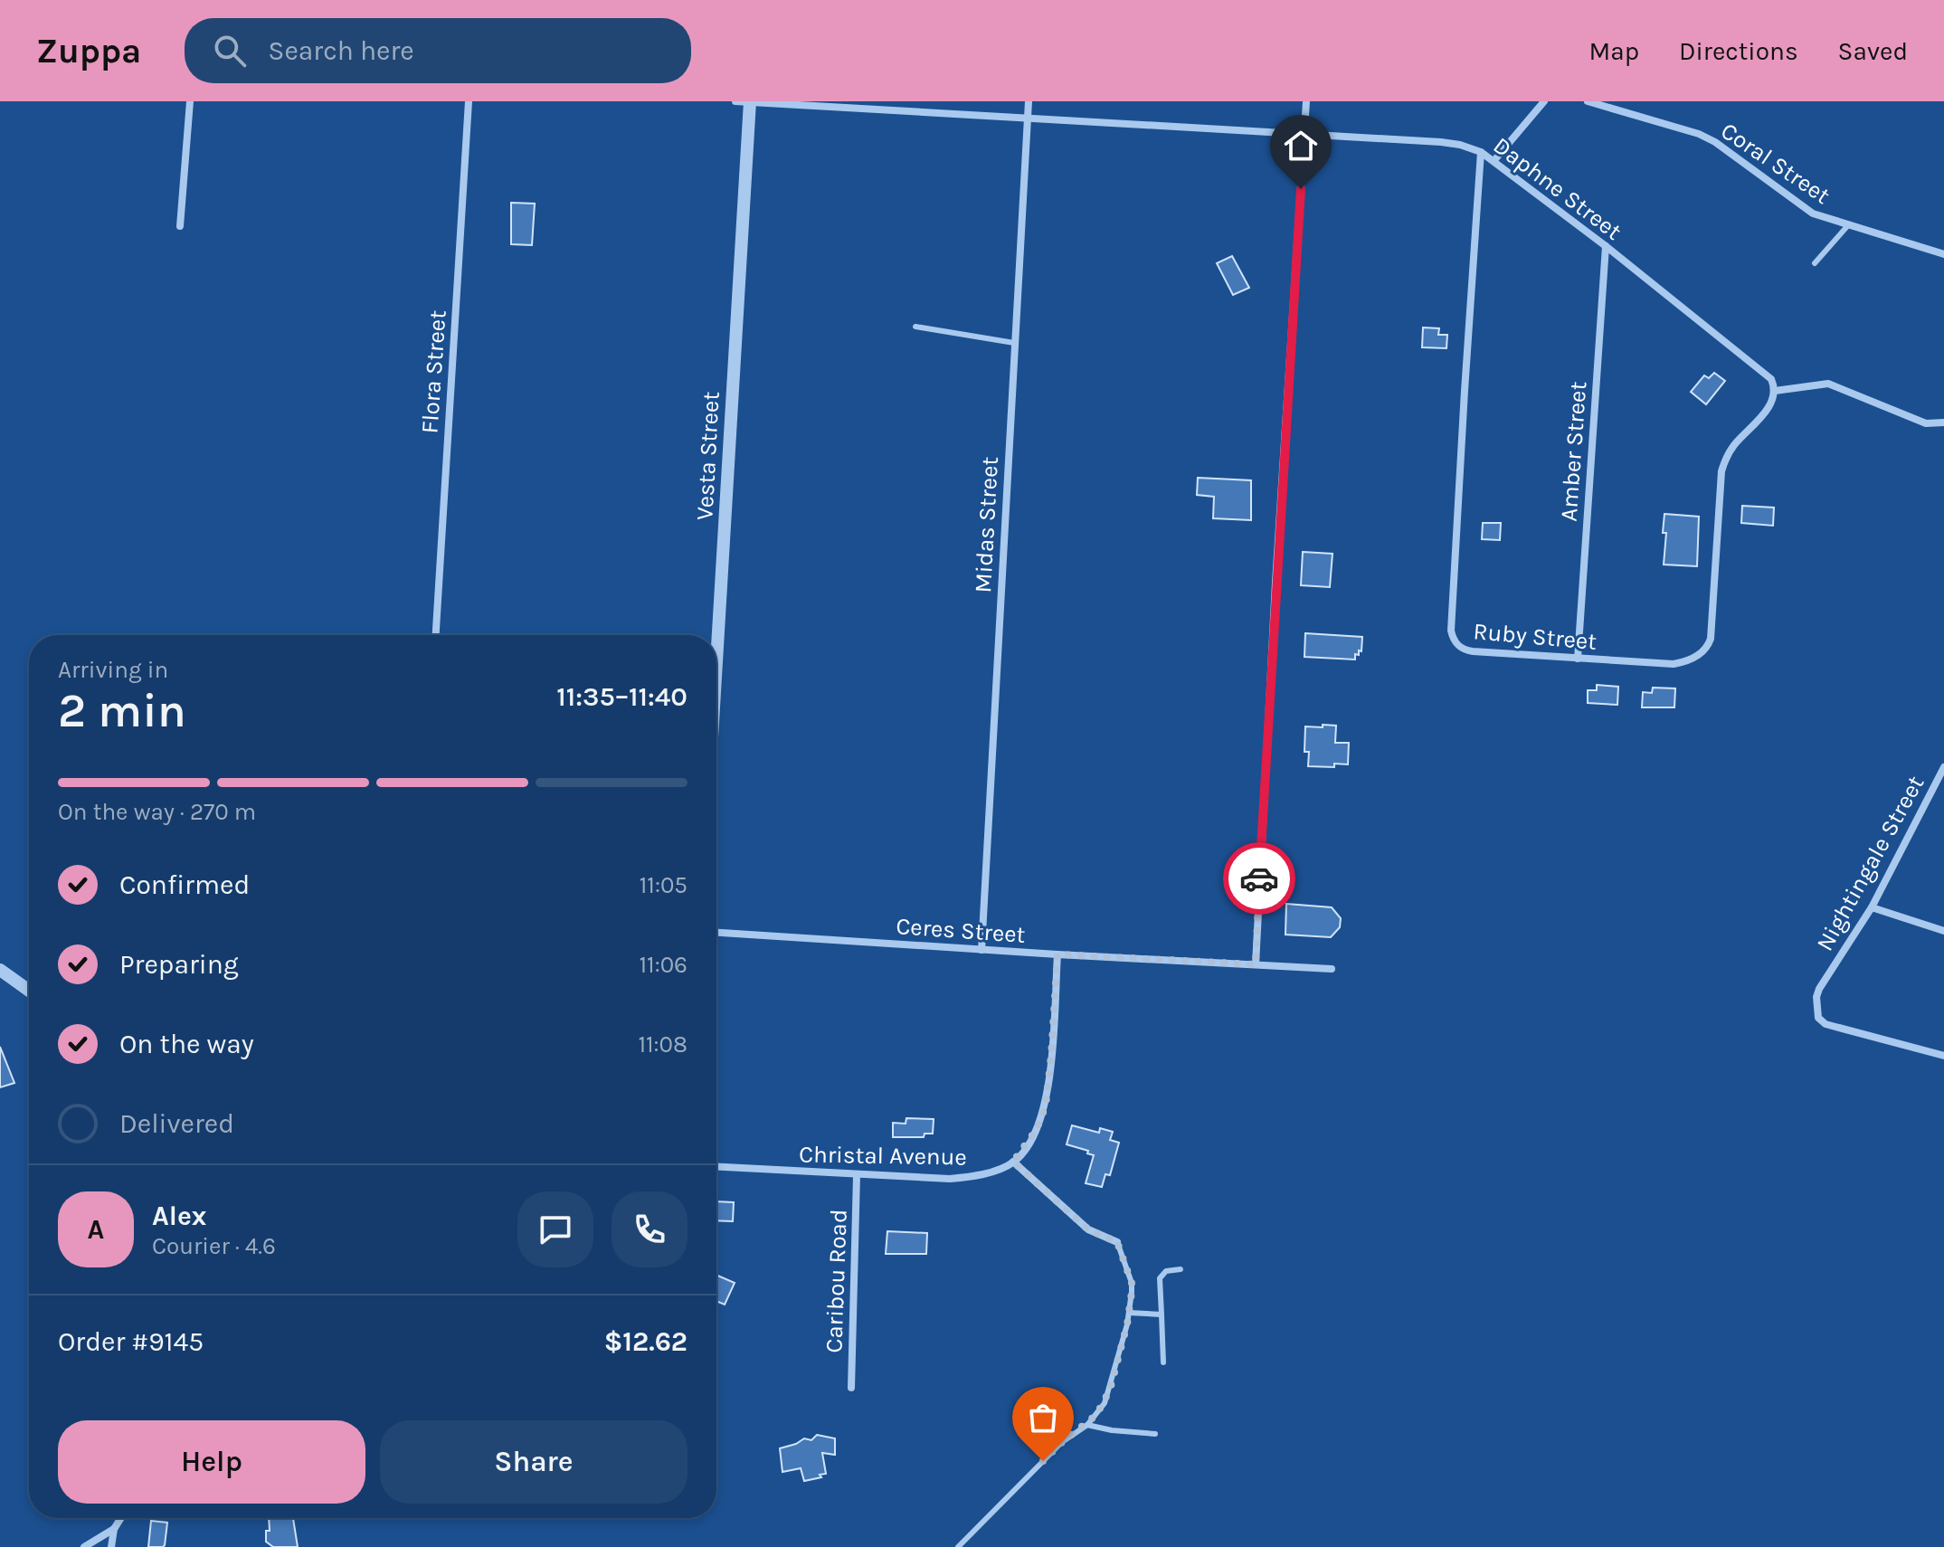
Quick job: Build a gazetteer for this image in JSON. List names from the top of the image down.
{
  "streets": {
    "street": [
      "Coral Street",
      "Daphne Street",
      "Flora Street",
      "Amber Street",
      "Vesta Street",
      "Midas Street",
      "Ruby Street",
      "Nightingale Street",
      "Ceres Street",
      "Christal Avenue",
      "Caribou Road"
    ]
  },
  "crossings": [
    ["Daphne Street", "Amber Street"],
    ["Daphne Street", "Vesta Street"],
    ["Daphne Street", "Midas Street"],
    ["Daphne Street", "Ruby Street"],
    ["Amber Street", "Ruby Street"],
    ["Midas Street", "Ceres Street"],
    ["Christal Avenue", "Caribou Road"]
  ],
  "page": {
    "header": "Zuppa",
    "search": "Search here",
    "nav": ["Map", "Directions", "Saved"],
    "heading": ["2 min", "Arriving in", "11:35–11:40"],
    "panel": [
      "Alex",
      "Courier · 4.6",
      "Order #9145",
      "$12.62"
    ],
    "bar": "On the way · 270 m",
    "list": [
      ["Confirmed", "11:05"],
      ["Preparing", "11:06"],
      ["On the way", "11:08"],
      "Delivered"
    ],
    "round": "A",
    "buttons": ["Help", "Share"]
  }
}
